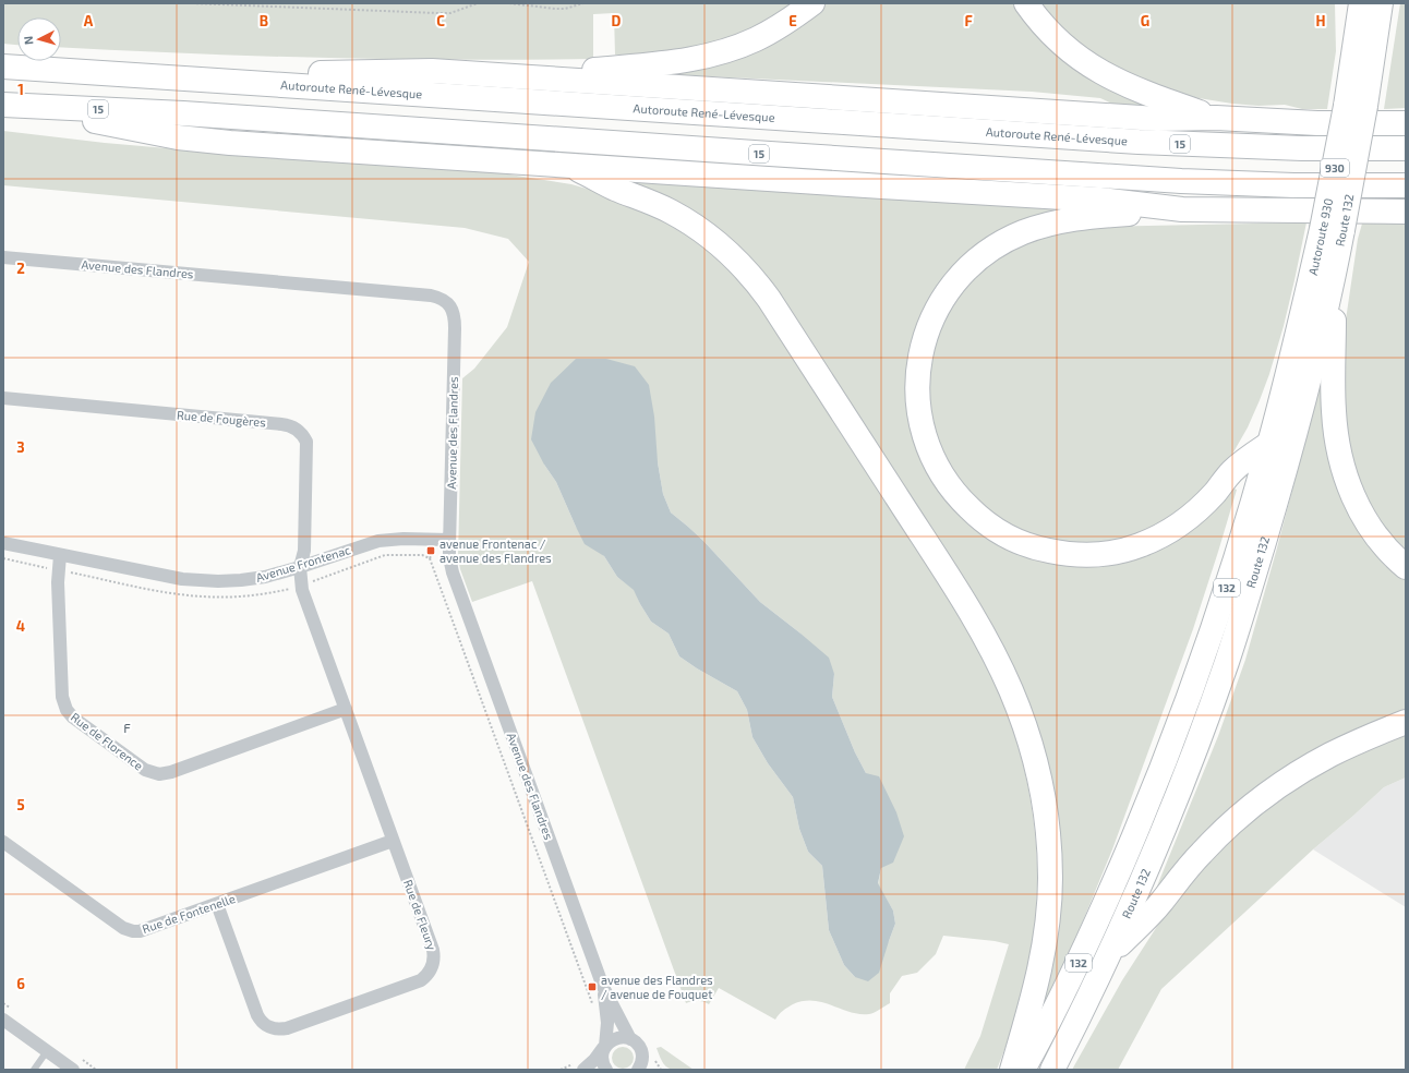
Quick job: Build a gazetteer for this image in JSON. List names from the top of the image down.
{
  "streets": {
    "highway": [
      "Autoroute René-Lévesque",
      "15",
      "Route 132",
      "Autoroute 930",
      "132"
    ],
    "street": [
      "Avenue des Flandres",
      "Rue de Fougères",
      "Avenue Frontenac",
      "Rue de Florence",
      "Rue de Fontenelle",
      "Rue de Fleury"
    ]
  },
  "crossings": [
    ["Route 132", "Autoroute 930"],
    ["Avenue des Flandres", "Avenue Frontenac"],
    ["Rue de Fougères", "Avenue Frontenac"],
    ["Rue de Fougères", "Rue de Fleury"],
    ["Avenue Frontenac", "Rue de Florence"],
    ["Avenue Frontenac", "Rue de Fleury"],
    ["Rue de Florence", "Rue de Fleury"],
    ["Rue de Fontenelle", "Rue de Fleury"]
  ],
  "districts": ["F"],
  "places": {
    "transit": ["avenue Frontenac / avenue des Flandres", "avenue des Flandres / avenue de Fouquet"]
  },
  "north": "left",
  "grid": {
    "columns": [
      "A",
      "B",
      "C",
      "D",
      "E",
      "F",
      "G",
      "H"
    ],
    "rows": [
      "1",
      "2",
      "3",
      "4",
      "5",
      "6"
    ]
  }
}
